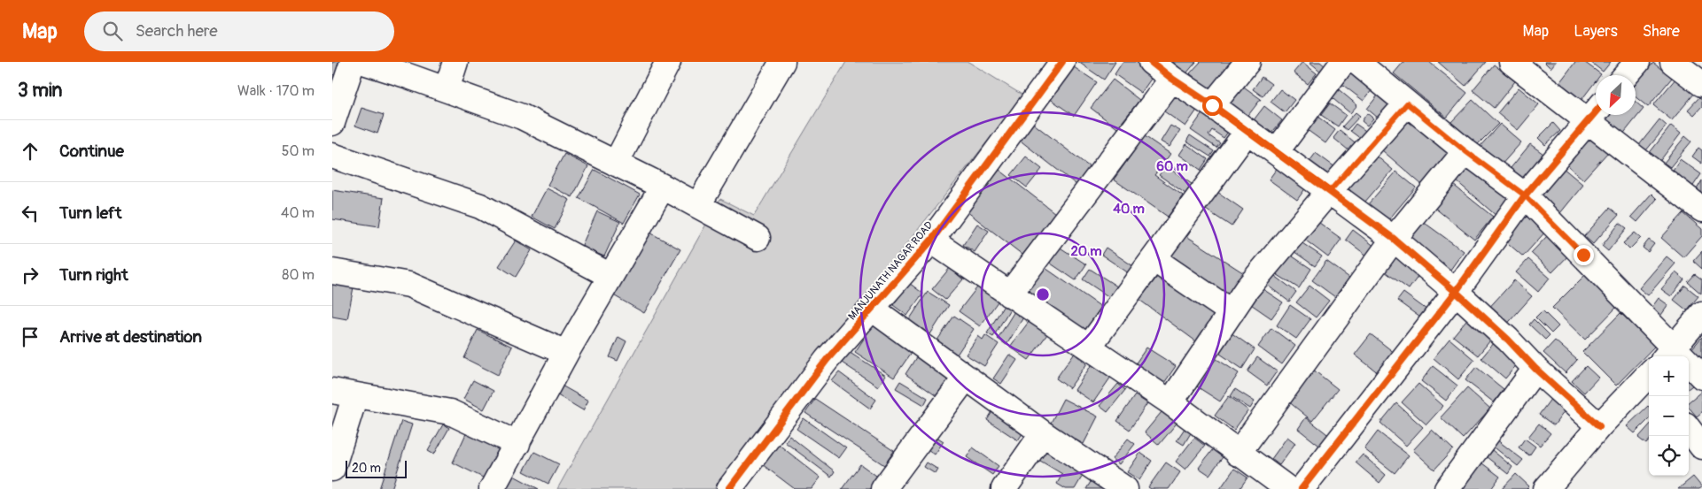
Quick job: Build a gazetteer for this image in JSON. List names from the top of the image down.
{
  "streets": {
    "street": ["MANJUNATH NAGAR ROAD"]
  },
  "scale_bar": "20 m",
  "north": "bottom left",
  "page": {
    "header": "Map",
    "search": "Search here",
    "nav": ["Map", "Layers", "Share"],
    "heading": ["3 min", "Walk · 170 m"],
    "list": [
      ["Continue", "50 m"],
      ["Turn left", "40 m"],
      ["Turn right", "80 m"],
      "Arrive at destination"
    ],
    "map_buttons": ["+", "−"],
    "scale": "20 m"
  },
  "rings": ["60 m", "40 m", "20 m"]
}
